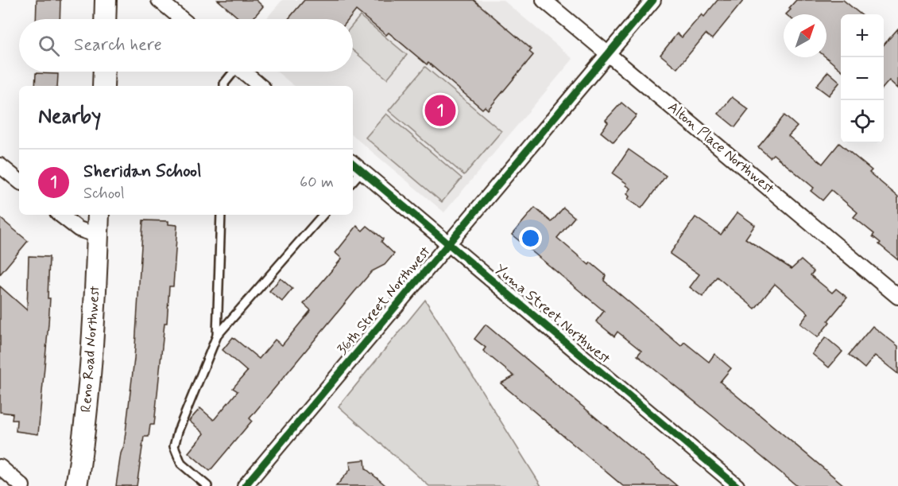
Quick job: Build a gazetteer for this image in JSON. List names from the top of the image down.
{
  "streets": {
    "main road": ["Reno Road Northwest"],
    "street": ["Alton Place Northwest", "36th Street Northwest", "Yuma Street Northwest"]
  },
  "crossings": [
    ["Alton Place Northwest", "36th Street Northwest"],
    ["36th Street Northwest", "Yuma Street Northwest"]
  ],
  "north": "top right",
  "page": {
    "map_buttons": ["+", "−"],
    "search": "Search here",
    "heading": "Nearby",
    "pins": "1",
    "list": [
      {
        "mark": "1",
        "name": "Sheridan School",
        "note": "School",
        "value": "60 m"
      }
    ]
  }
}
